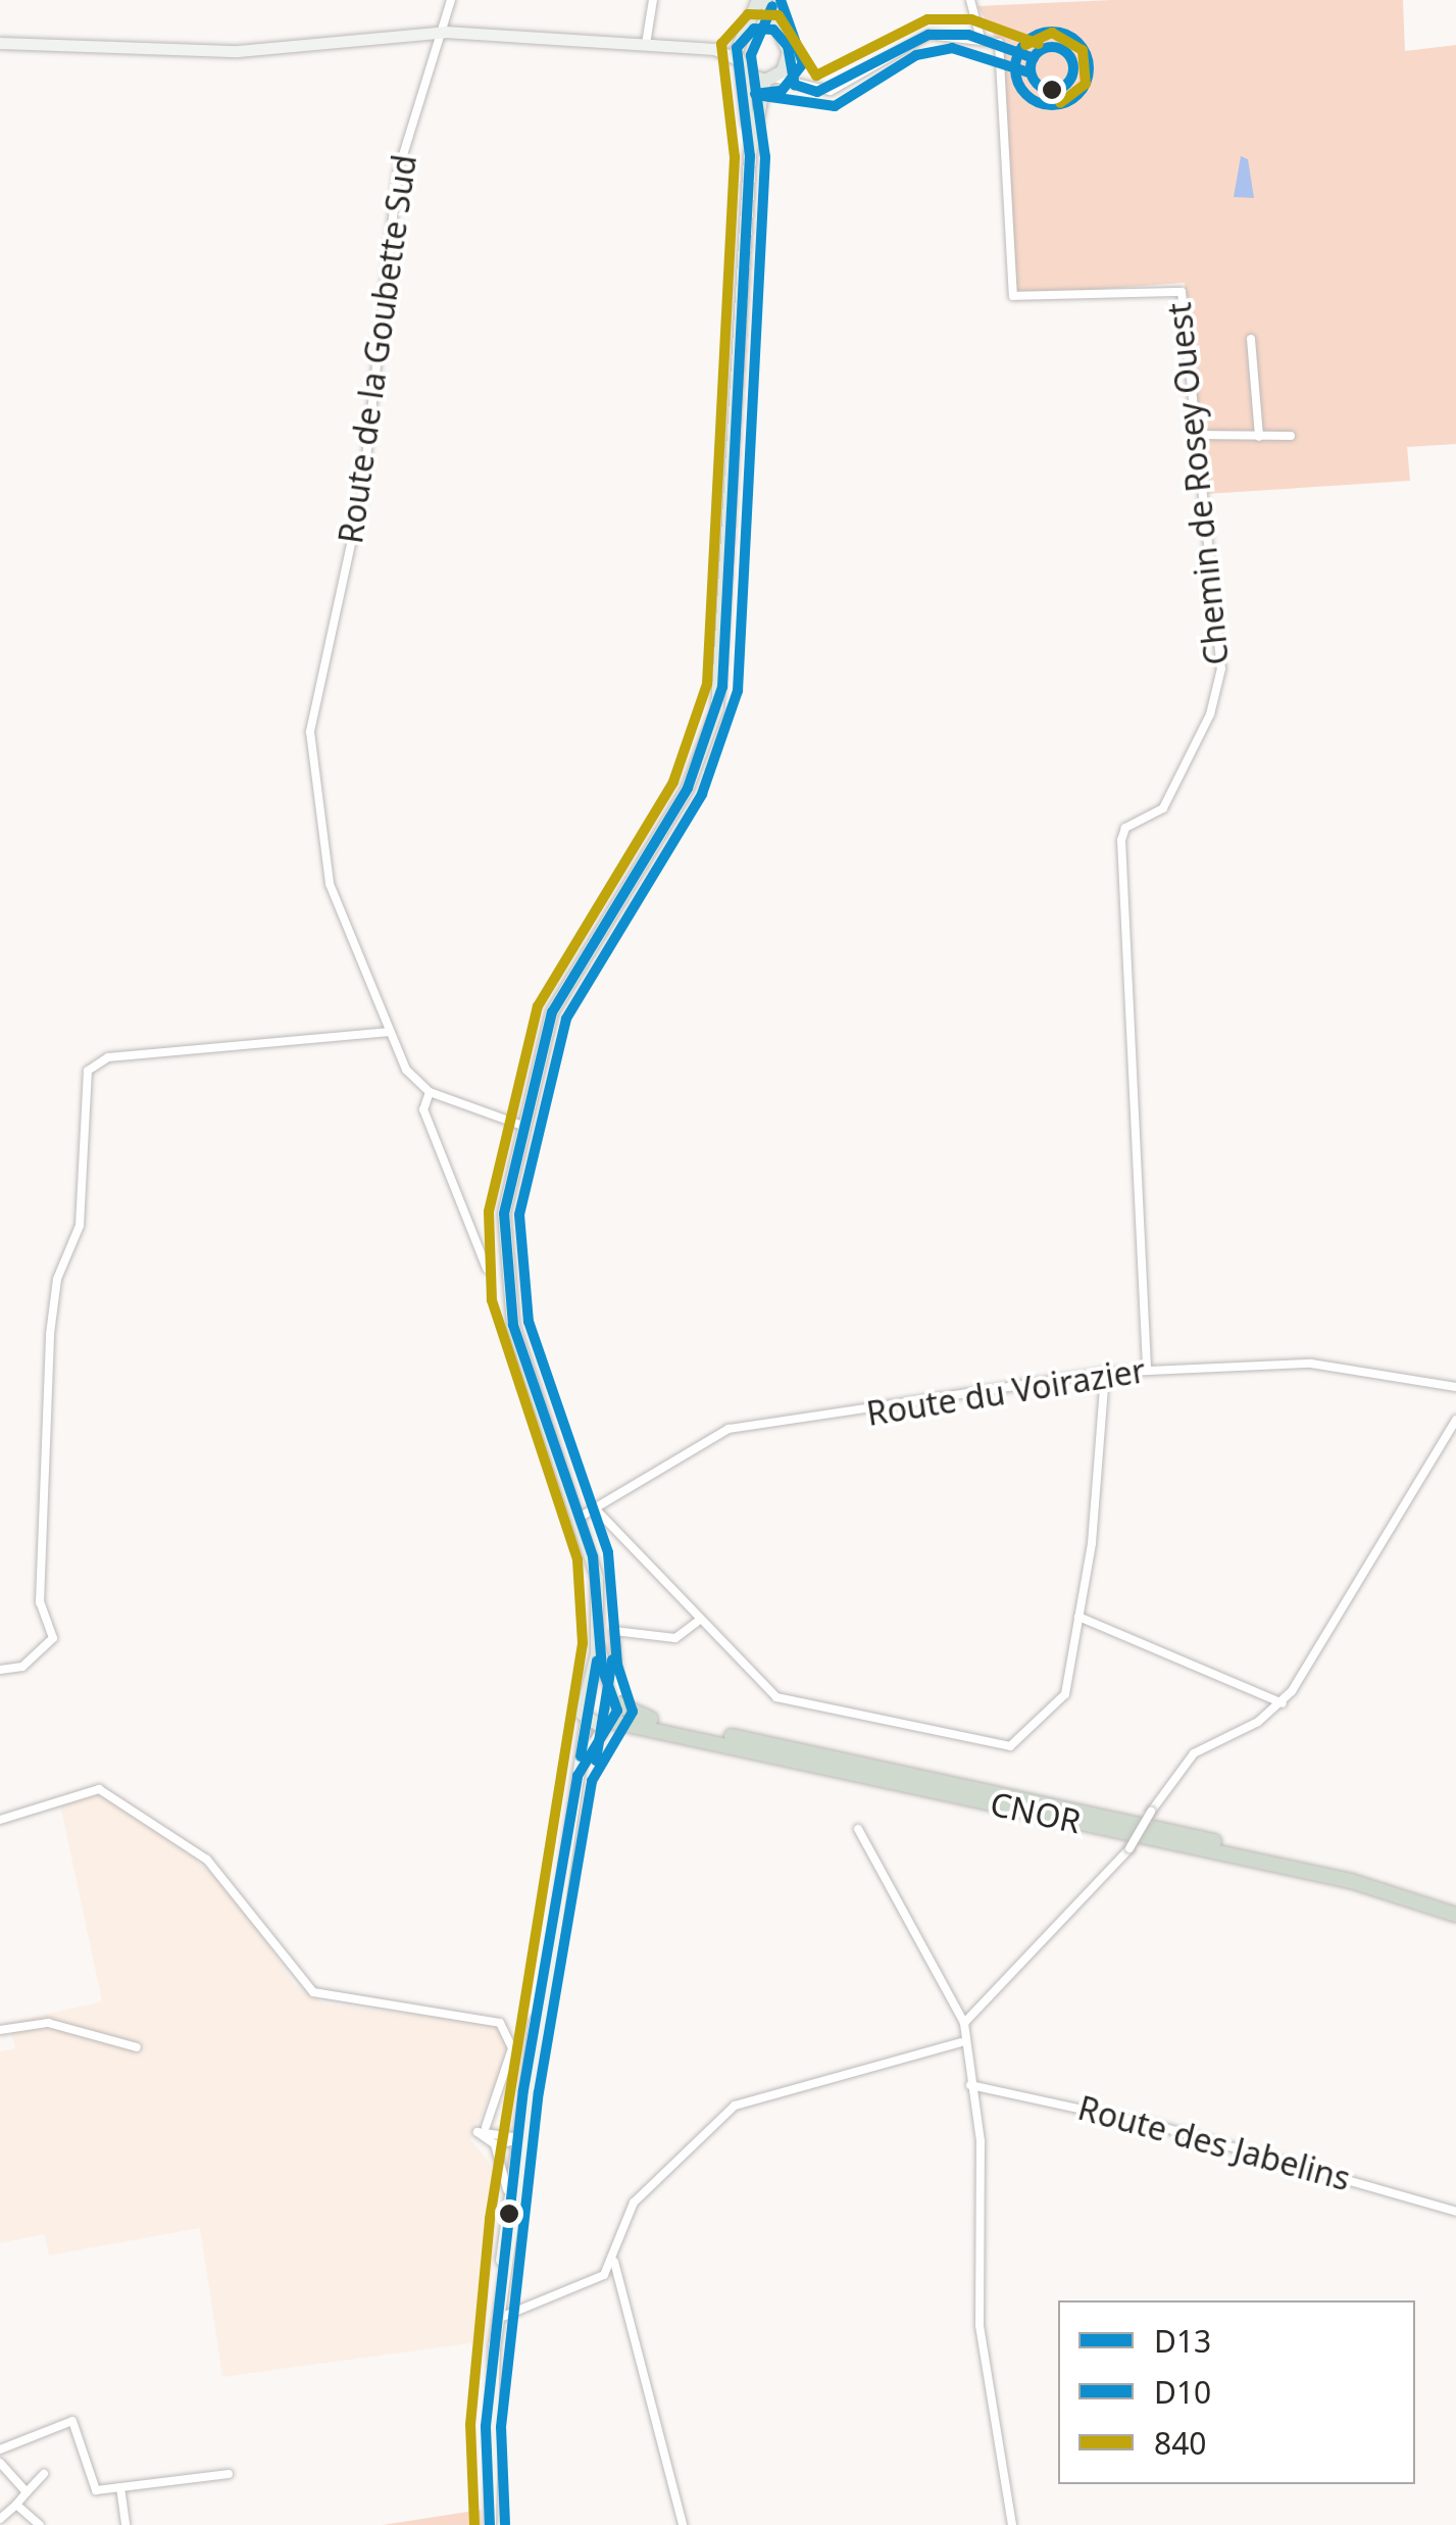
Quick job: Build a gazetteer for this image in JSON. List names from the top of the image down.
{
  "streets": {
    "highway": ["CNOR"],
    "street": [
      "Route de la Goubette Sud",
      "Chemin de Rosey Ouest",
      "Route du Voirazier",
      "Route des Jabelins"
    ]
  },
  "crossings": [
    ["Chemin de Rosey Ouest", "Route du Voirazier"]
  ],
  "lines": ["transit line D10", "transit line 840", "transit line D13"],
  "legend": ["D13", "D10", "840"]
}
